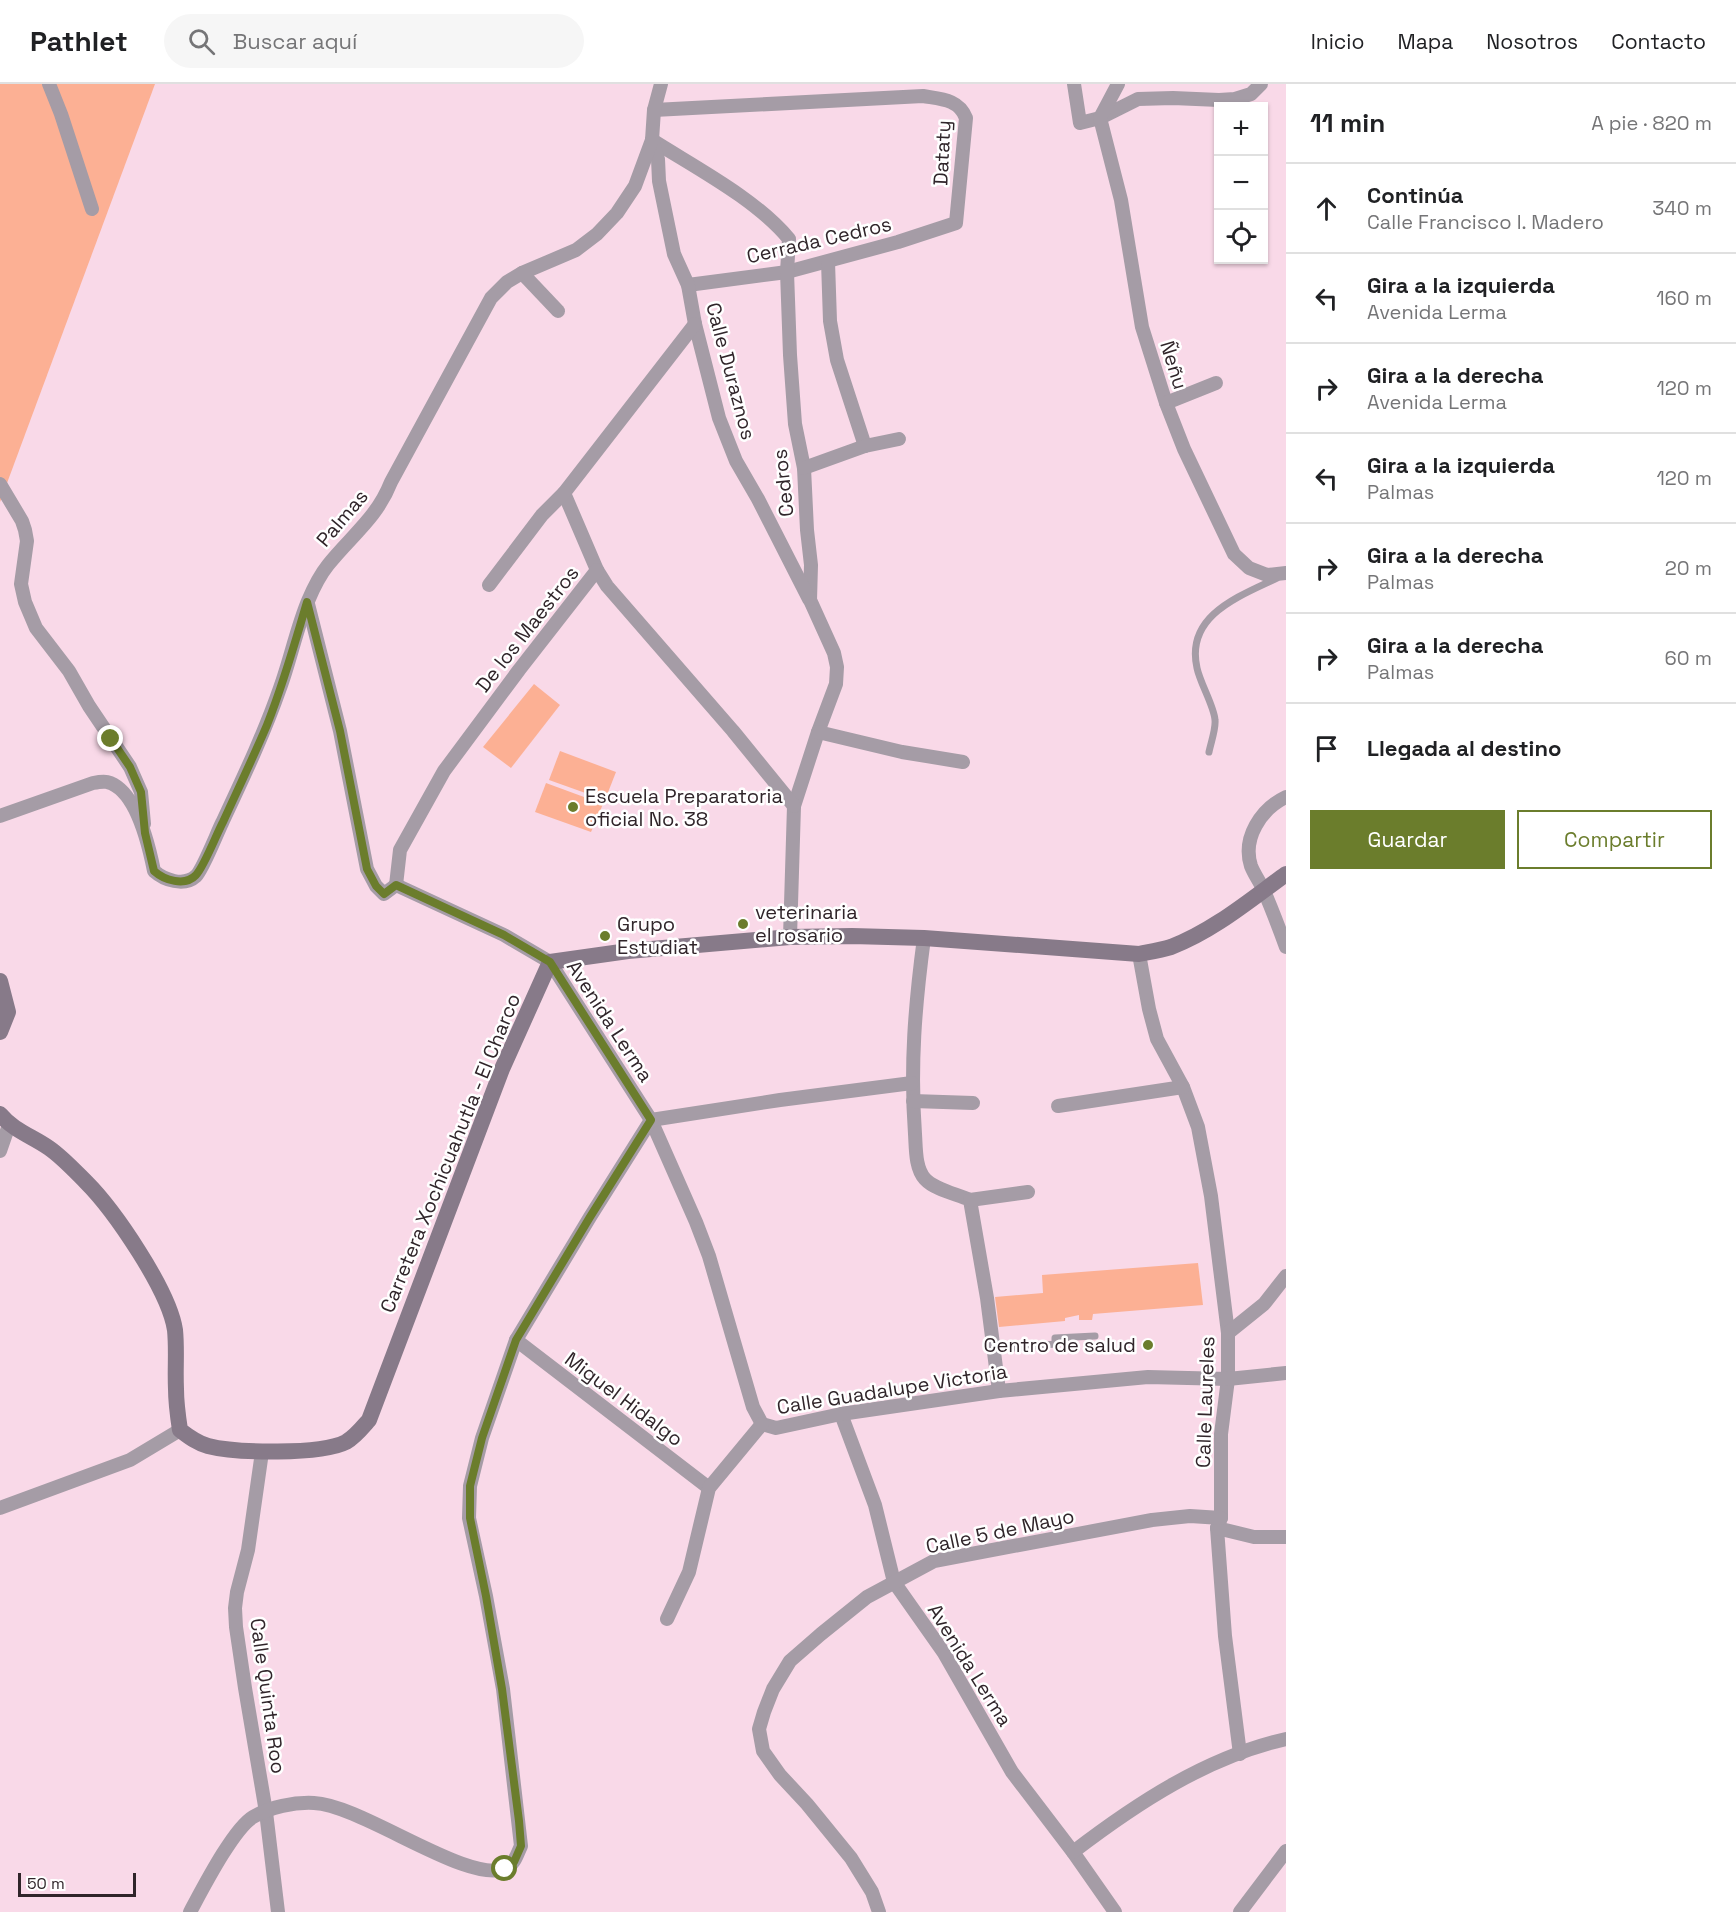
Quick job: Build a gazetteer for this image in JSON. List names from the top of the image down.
{
  "streets": {
    "main road": ["Carretera Xochicuahutla - El Charco"],
    "street": [
      "Dataty",
      "Cerrada Cedros",
      "Ñeñu",
      "Calle Duraznos",
      "Cedros",
      "Palmas",
      "De los Maestros",
      "Avenida Lerma",
      "Calle Guadalupe Victoria",
      "Miguel Hidalgo",
      "Calle Laureles",
      "Calle 5 de Mayo",
      "Calle Quinta Roo"
    ]
  },
  "crossings": [
    ["Dataty", "Cerrada Cedros"],
    ["Cerrada Cedros", "Calle Duraznos"],
    ["Cerrada Cedros", "Cedros"],
    ["Calle Duraznos", "Cedros"],
    ["Calle Duraznos", "Palmas"],
    ["Cedros", "Palmas"],
    ["Cedros", "De los Maestros"],
    ["Palmas", "Avenida Lerma"],
    ["De los Maestros", "Avenida Lerma"],
    ["Avenida Lerma", "Carretera Xochicuahutla - El Charco"],
    ["Avenida Lerma", "Calle Guadalupe Victoria"],
    ["Avenida Lerma", "Calle 5 de Mayo"],
    ["Carretera Xochicuahutla - El Charco", "Calle Quinta Roo"],
    ["Calle Guadalupe Victoria", "Miguel Hidalgo"],
    ["Calle Guadalupe Victoria", "Calle Laureles"],
    ["Calle Laureles", "Calle 5 de Mayo"]
  ],
  "places": [
    "Escuela Preparatoria oficial No. 38",
    "veterinaria el rosario",
    "Grupo Estudiat",
    "Centro de salud"
  ],
  "scale_bar": "50 m",
  "page": {
    "header": "Pathlet",
    "search": "Buscar aquí",
    "nav": [
      "Inicio",
      "Mapa",
      "Nosotros",
      "Contacto"
    ],
    "heading": ["11 min", "A pie · 820 m"],
    "map_buttons": ["+", "−"],
    "list": [
      ["Continúa", "Calle Francisco I. Madero", "340 m"],
      ["Gira a la izquierda", "Avenida Lerma", "160 m"],
      ["Gira a la derecha", "Avenida Lerma", "120 m"],
      ["Gira a la izquierda", "Palmas", "120 m"],
      ["Gira a la derecha", "Palmas", "20 m"],
      ["Gira a la derecha", "Palmas", "60 m"],
      "Llegada al destino"
    ],
    "buttons": ["Guardar", "Compartir"],
    "scale": "50 m"
  }
}
